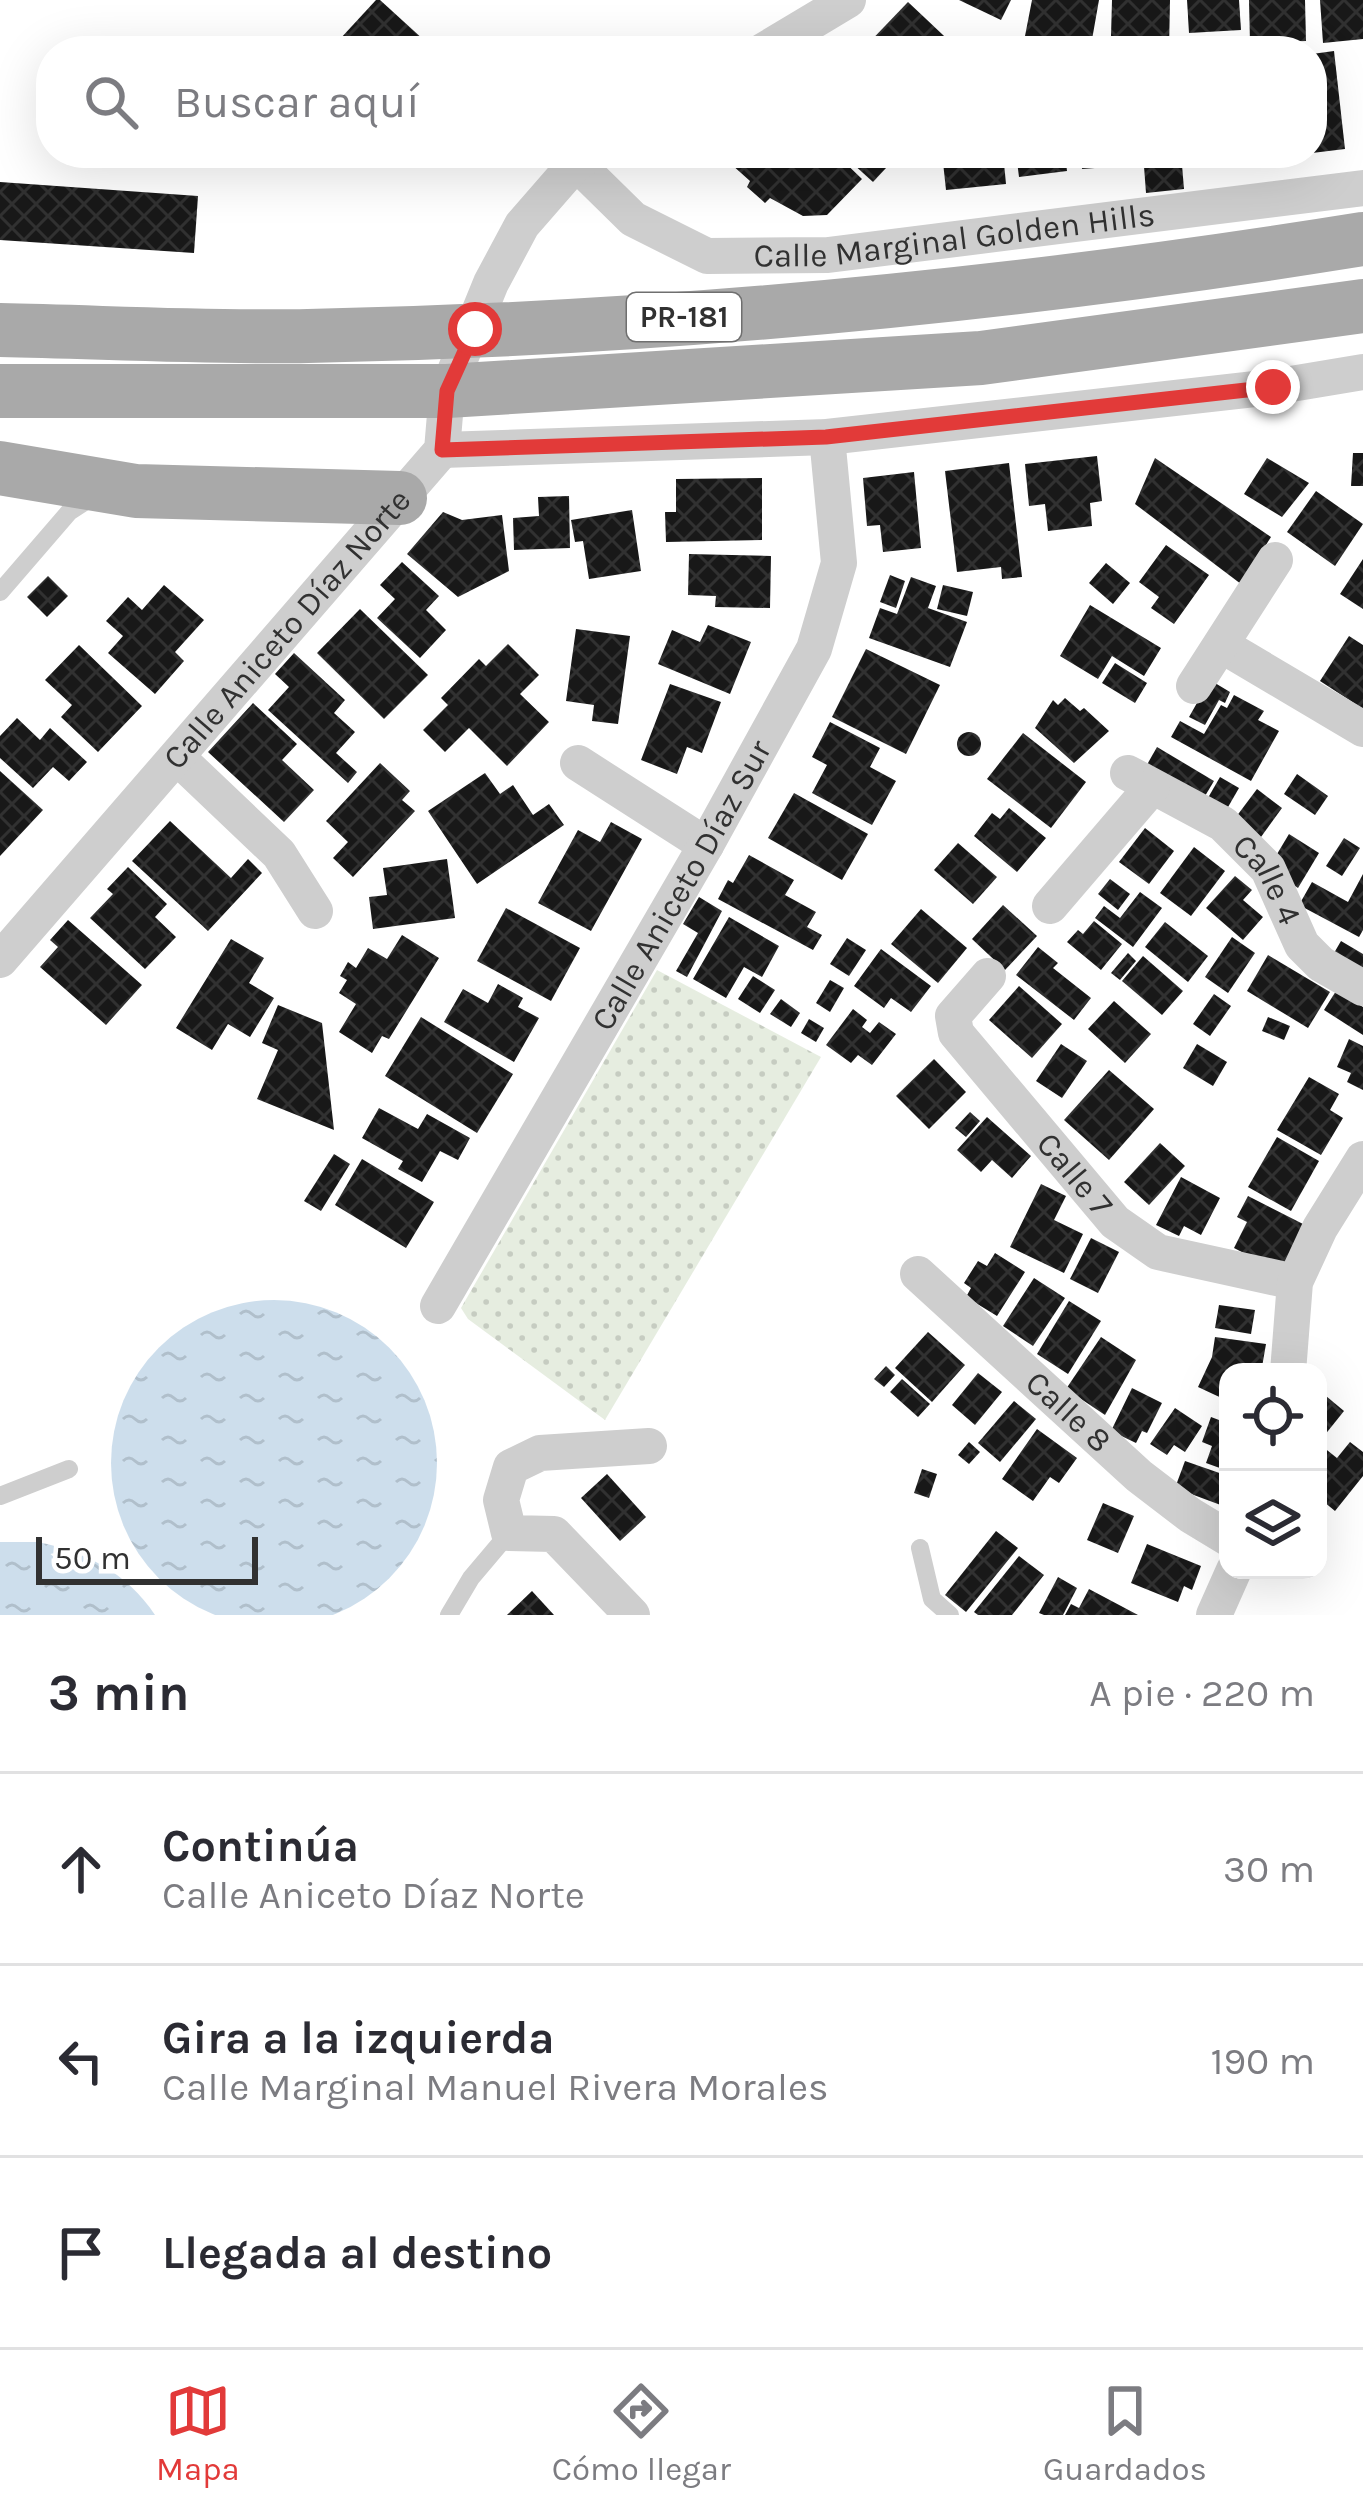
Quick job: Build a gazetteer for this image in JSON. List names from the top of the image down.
{
  "streets": {
    "main road": ["PR-181"],
    "street": [
      "Calle Marginal Golden Hills",
      "Calle Aniceto Díaz Norte",
      "Calle 4",
      "Calle Aniceto Díaz Sur",
      "Calle 7",
      "Calle 8"
    ]
  },
  "scale_bar": "50 m",
  "page": {
    "search": "Buscar aquí",
    "scale": "50 m",
    "heading": ["3 min", "A pie · 220 m"],
    "list": [
      ["Continúa", "Calle Aniceto Díaz Norte", "30 m"],
      ["Gira a la izquierda", "Calle Marginal Manuel Rivera Morales", "190 m"],
      "Llegada al destino"
    ],
    "nav": ["Mapa", "Cómo llegar", "Guardados"]
  }
}
